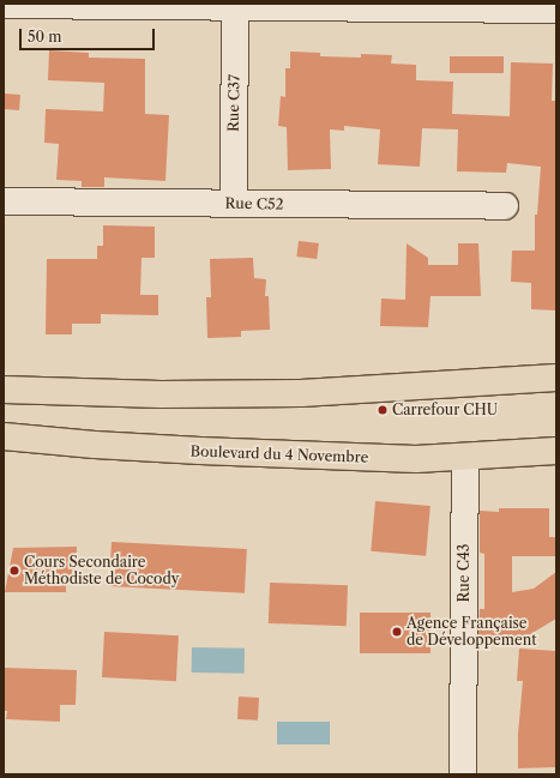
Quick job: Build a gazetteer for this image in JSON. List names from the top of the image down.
{
  "streets": {
    "main road": ["Boulevard du 4 Novembre"],
    "street": ["Rue C37", "Rue C52", "Rue C43"]
  },
  "crossings": [
    ["Rue C37", "Rue C52"],
    ["Boulevard du 4 Novembre", "Rue C43"]
  ],
  "places": ["Carrefour CHU", "Cours Secondaire Méthodiste de Cocody", "Agence Française de Développement"],
  "scale_bar": "50 m"
}
